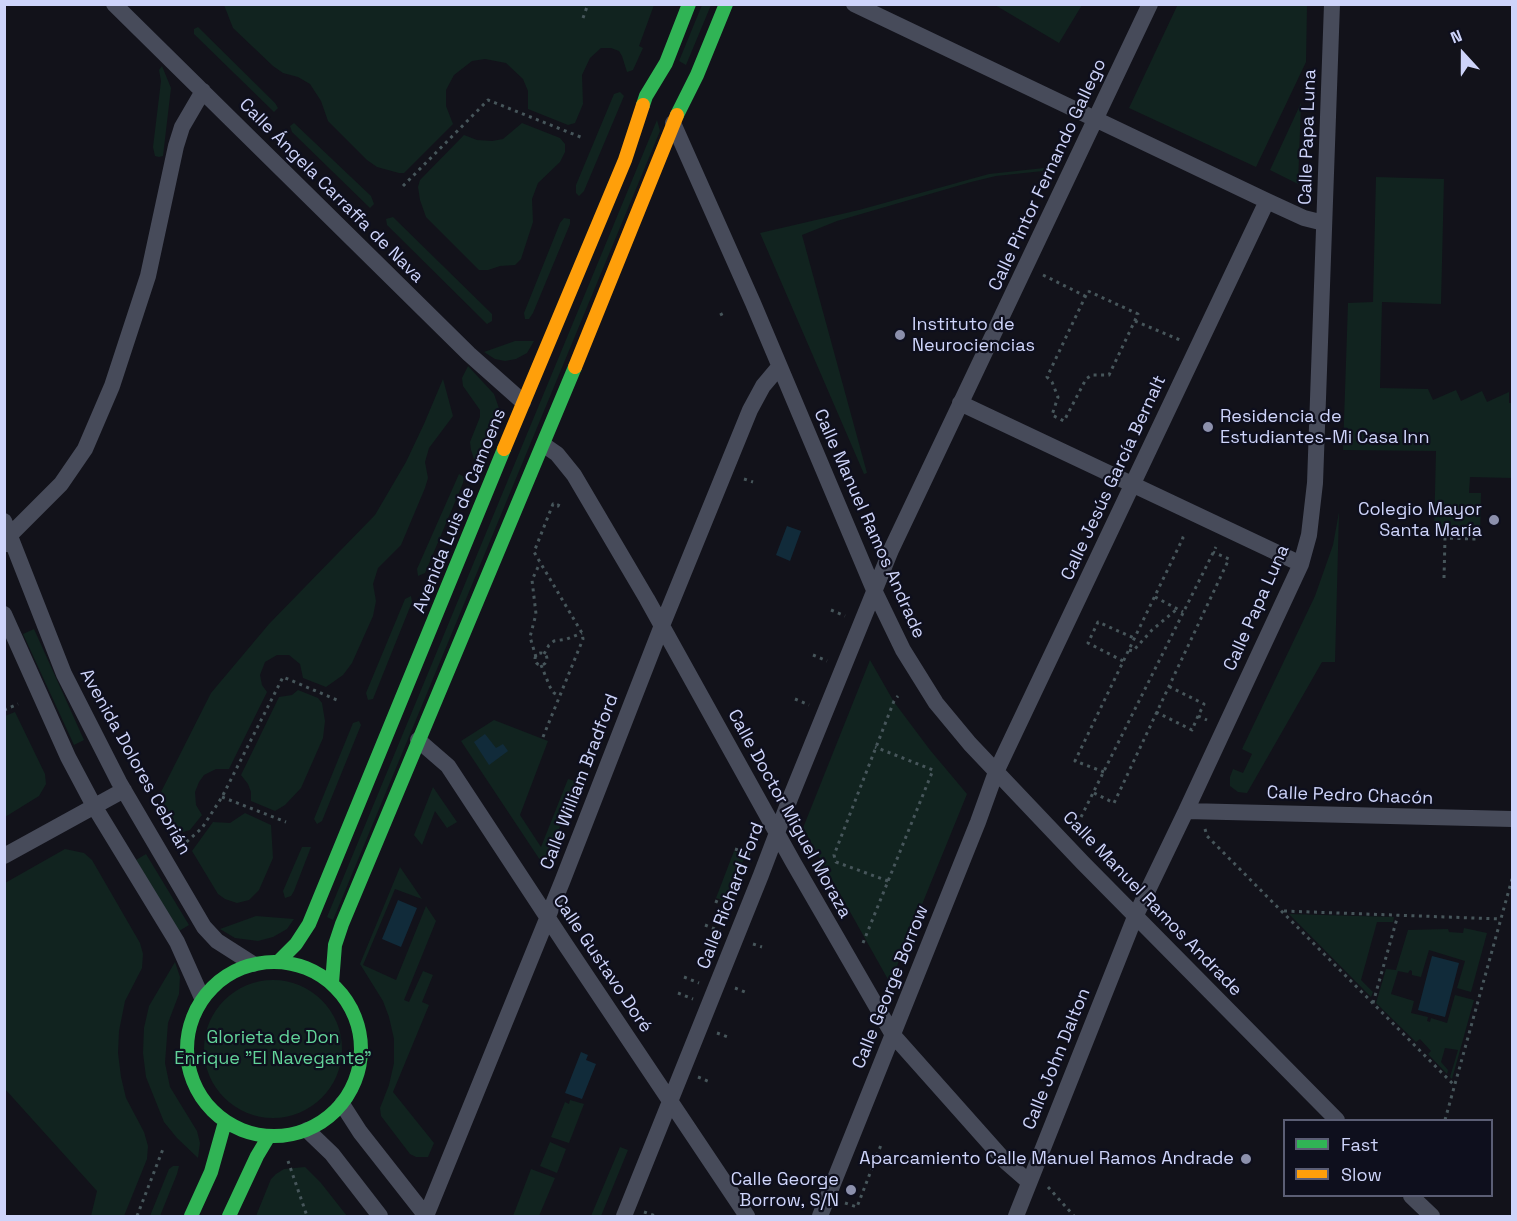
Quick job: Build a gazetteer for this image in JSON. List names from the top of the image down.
{
  "streets": {
    "main road": ["Avenida Luis de Camoens"],
    "street": [
      "Calle Papa Luna",
      "Calle Pintor Fernando Gallego",
      "Calle Ángela Carraffa de Nava",
      "Calle Jesús García Bernalt",
      "Calle Manuel Ramos Andrade",
      "Avenida Dolores Cebrián",
      "Calle William Bradford",
      "Calle Pedro Chacón",
      "Calle Doctor Miguel Moraza",
      "Calle Richard Ford",
      "Calle Gustavo Doré",
      "Calle George Borrow",
      "Calle John Dalton"
    ]
  },
  "crossings": [
    ["Calle Papa Luna", "Calle Manuel Ramos Andrade"],
    ["Calle Papa Luna", "Calle Pedro Chacón"],
    ["Calle Papa Luna", "Calle John Dalton"],
    ["Calle Pintor Fernando Gallego", "Calle Manuel Ramos Andrade"],
    ["Calle Pintor Fernando Gallego", "Calle Richard Ford"],
    ["Calle Ángela Carraffa de Nava", "Avenida Luis de Camoens"],
    ["Calle Jesús García Bernalt", "Calle Manuel Ramos Andrade"],
    ["Calle Jesús García Bernalt", "Calle George Borrow"],
    ["Avenida Luis de Camoens", "Calle Manuel Ramos Andrade"],
    ["Avenida Luis de Camoens", "Avenida Dolores Cebrián"],
    ["Avenida Luis de Camoens", "Calle Doctor Miguel Moraza"],
    ["Avenida Luis de Camoens", "Calle Gustavo Doré"],
    ["Calle Manuel Ramos Andrade", "Calle William Bradford"],
    ["Calle Manuel Ramos Andrade", "Calle Richard Ford"],
    ["Calle Manuel Ramos Andrade", "Calle George Borrow"],
    ["Calle Manuel Ramos Andrade", "Calle John Dalton"],
    ["Calle William Bradford", "Calle Doctor Miguel Moraza"],
    ["Calle William Bradford", "Calle Gustavo Doré"],
    ["Calle Doctor Miguel Moraza", "Calle Richard Ford"],
    ["Calle Doctor Miguel Moraza", "Calle George Borrow"],
    ["Calle Doctor Miguel Moraza", "Calle John Dalton"],
    ["Calle Richard Ford", "Calle Gustavo Doré"]
  ],
  "parks": ["Glorieta de Don Enrique \"El Navegante\""],
  "places": [
    "Instituto de Neurociencias",
    "Residencia de Estudiantes-Mi Casa Inn",
    "Colegio Mayor Santa María",
    "Aparcamiento Calle Manuel Ramos Andrade",
    "Calle George Borrow, S/N"
  ],
  "legend": ["Fast", "Slow"],
  "north": "top"
}
